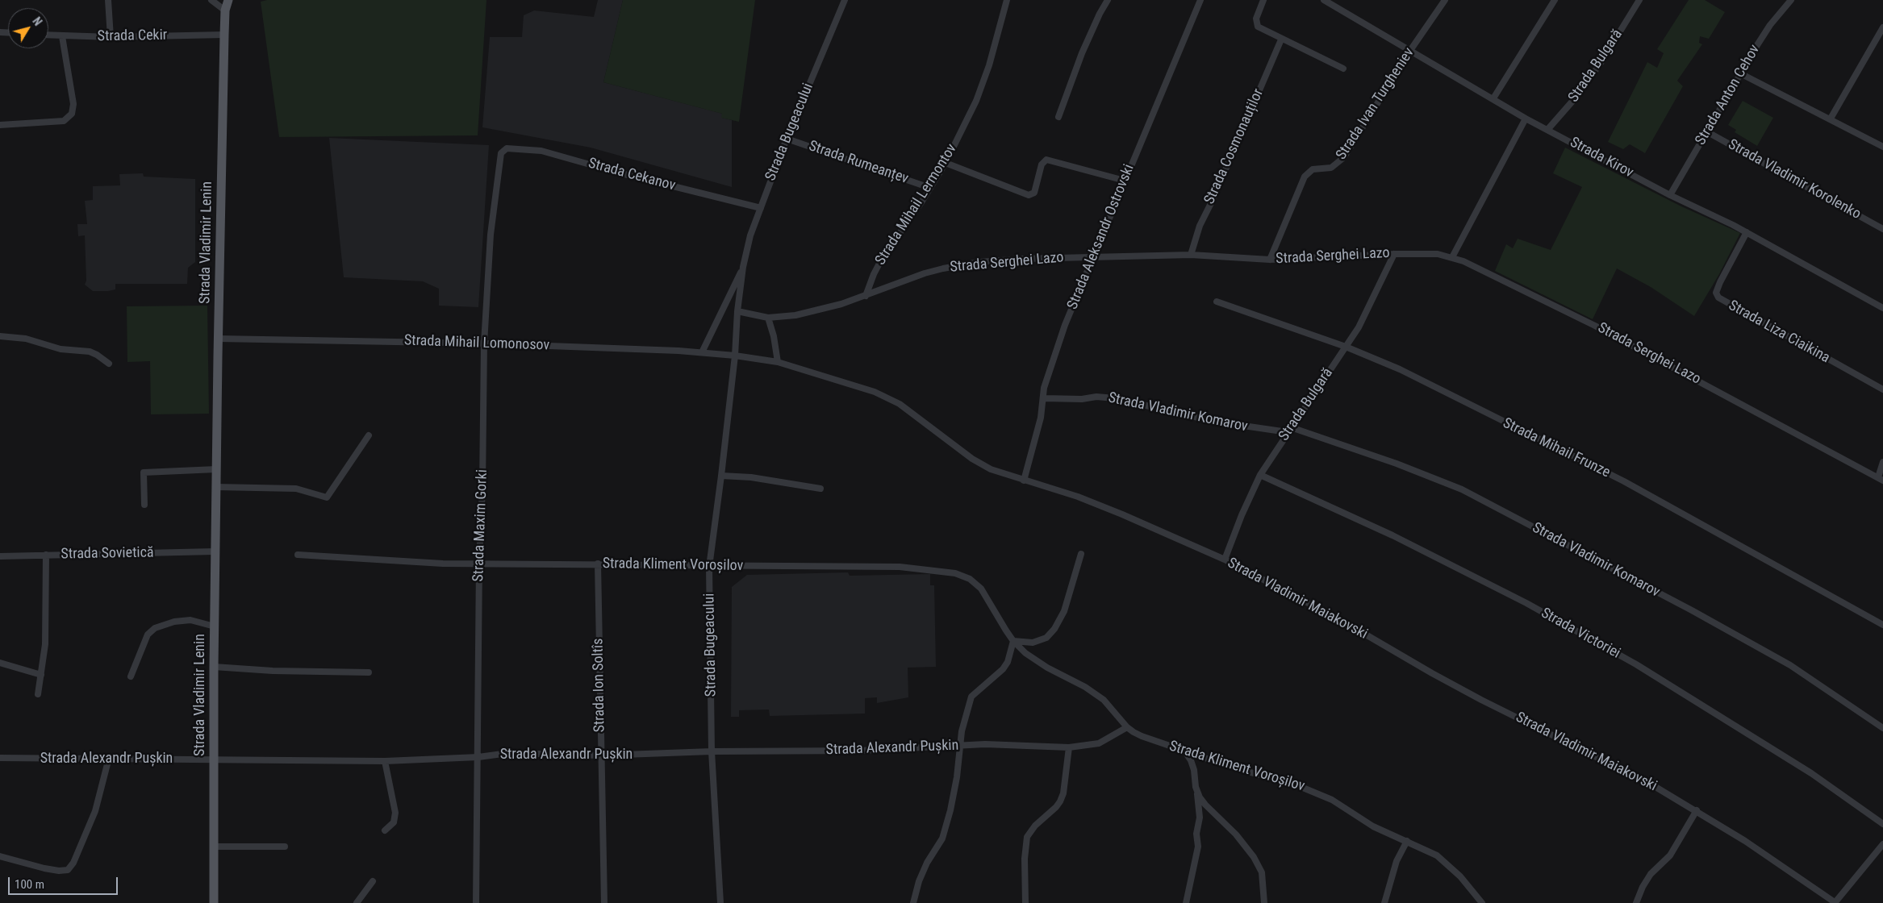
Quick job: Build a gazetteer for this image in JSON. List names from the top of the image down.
{
  "streets": {
    "main road": ["Strada Vladimir Lenin"],
    "street": [
      "Strada Cekir",
      "Strada Bulgară",
      "Strada Anton Cehov",
      "Strada Ivan Turgheniev",
      "Strada Bugeacului",
      "Strada Cosmonauților",
      "Strada Kirov",
      "Strada Rumeanțev",
      "Strada Cekanov",
      "Strada Vladimir Korolenko",
      "Strada Mihail Lermontov",
      "Strada Aleksandr Ostrovski",
      "Strada Serghei Lazo",
      "Strada Liza Ciaikina",
      "Strada Mihail Lomonosov",
      "Strada Vladimir Komarov",
      "Strada Mihail Frunze",
      "Strada Maxim Gorki",
      "Strada Sovietică",
      "Strada Kliment Voroșilov",
      "Strada Vladimir Maiakovski",
      "Strada Victoriei",
      "Strada Ion Soltîs",
      "Strada Alexandr Pușkin"
    ]
  },
  "crossings": [
    ["Strada Cekir", "Strada Vladimir Lenin"],
    ["Strada Bulgară", "Strada Kirov"],
    ["Strada Bulgară", "Strada Serghei Lazo"],
    ["Strada Bulgară", "Strada Vladimir Komarov"],
    ["Strada Bulgară", "Strada Mihail Frunze"],
    ["Strada Bulgară", "Strada Vladimir Maiakovski"],
    ["Strada Bulgară", "Strada Victoriei"],
    ["Strada Anton Cehov", "Strada Kirov"],
    ["Strada Anton Cehov", "Strada Vladimir Korolenko"],
    ["Strada Ivan Turgheniev", "Strada Kirov"],
    ["Strada Ivan Turgheniev", "Strada Serghei Lazo"],
    ["Strada Bugeacului", "Strada Rumeanțev"],
    ["Strada Bugeacului", "Strada Cekanov"],
    ["Strada Bugeacului", "Strada Serghei Lazo"],
    ["Strada Bugeacului", "Strada Mihail Lomonosov"],
    ["Strada Bugeacului", "Strada Kliment Voroșilov"],
    ["Strada Bugeacului", "Strada Vladimir Maiakovski"],
    ["Strada Bugeacului", "Strada Alexandr Pușkin"],
    ["Strada Cosmonauților", "Strada Serghei Lazo"],
    ["Strada Kirov", "Strada Liza Ciaikina"],
    ["Strada Rumeanțev", "Strada Mihail Lermontov"],
    ["Strada Cekanov", "Strada Maxim Gorki"],
    ["Strada Mihail Lermontov", "Strada Serghei Lazo"],
    ["Strada Aleksandr Ostrovski", "Strada Serghei Lazo"],
    ["Strada Aleksandr Ostrovski", "Strada Vladimir Komarov"],
    ["Strada Aleksandr Ostrovski", "Strada Vladimir Maiakovski"],
    ["Strada Vladimir Lenin", "Strada Mihail Lomonosov"],
    ["Strada Vladimir Lenin", "Strada Sovietică"],
    ["Strada Vladimir Lenin", "Strada Alexandr Pușkin"],
    ["Strada Mihail Lomonosov", "Strada Maxim Gorki"],
    ["Strada Mihail Lomonosov", "Strada Vladimir Maiakovski"],
    ["Strada Maxim Gorki", "Strada Kliment Voroșilov"],
    ["Strada Maxim Gorki", "Strada Alexandr Pușkin"],
    ["Strada Kliment Voroșilov", "Strada Ion Soltîs"],
    ["Strada Kliment Voroșilov", "Strada Alexandr Pușkin"],
    ["Strada Ion Soltîs", "Strada Alexandr Pușkin"]
  ],
  "scale_bar": "100 m",
  "north": "top right"
}
